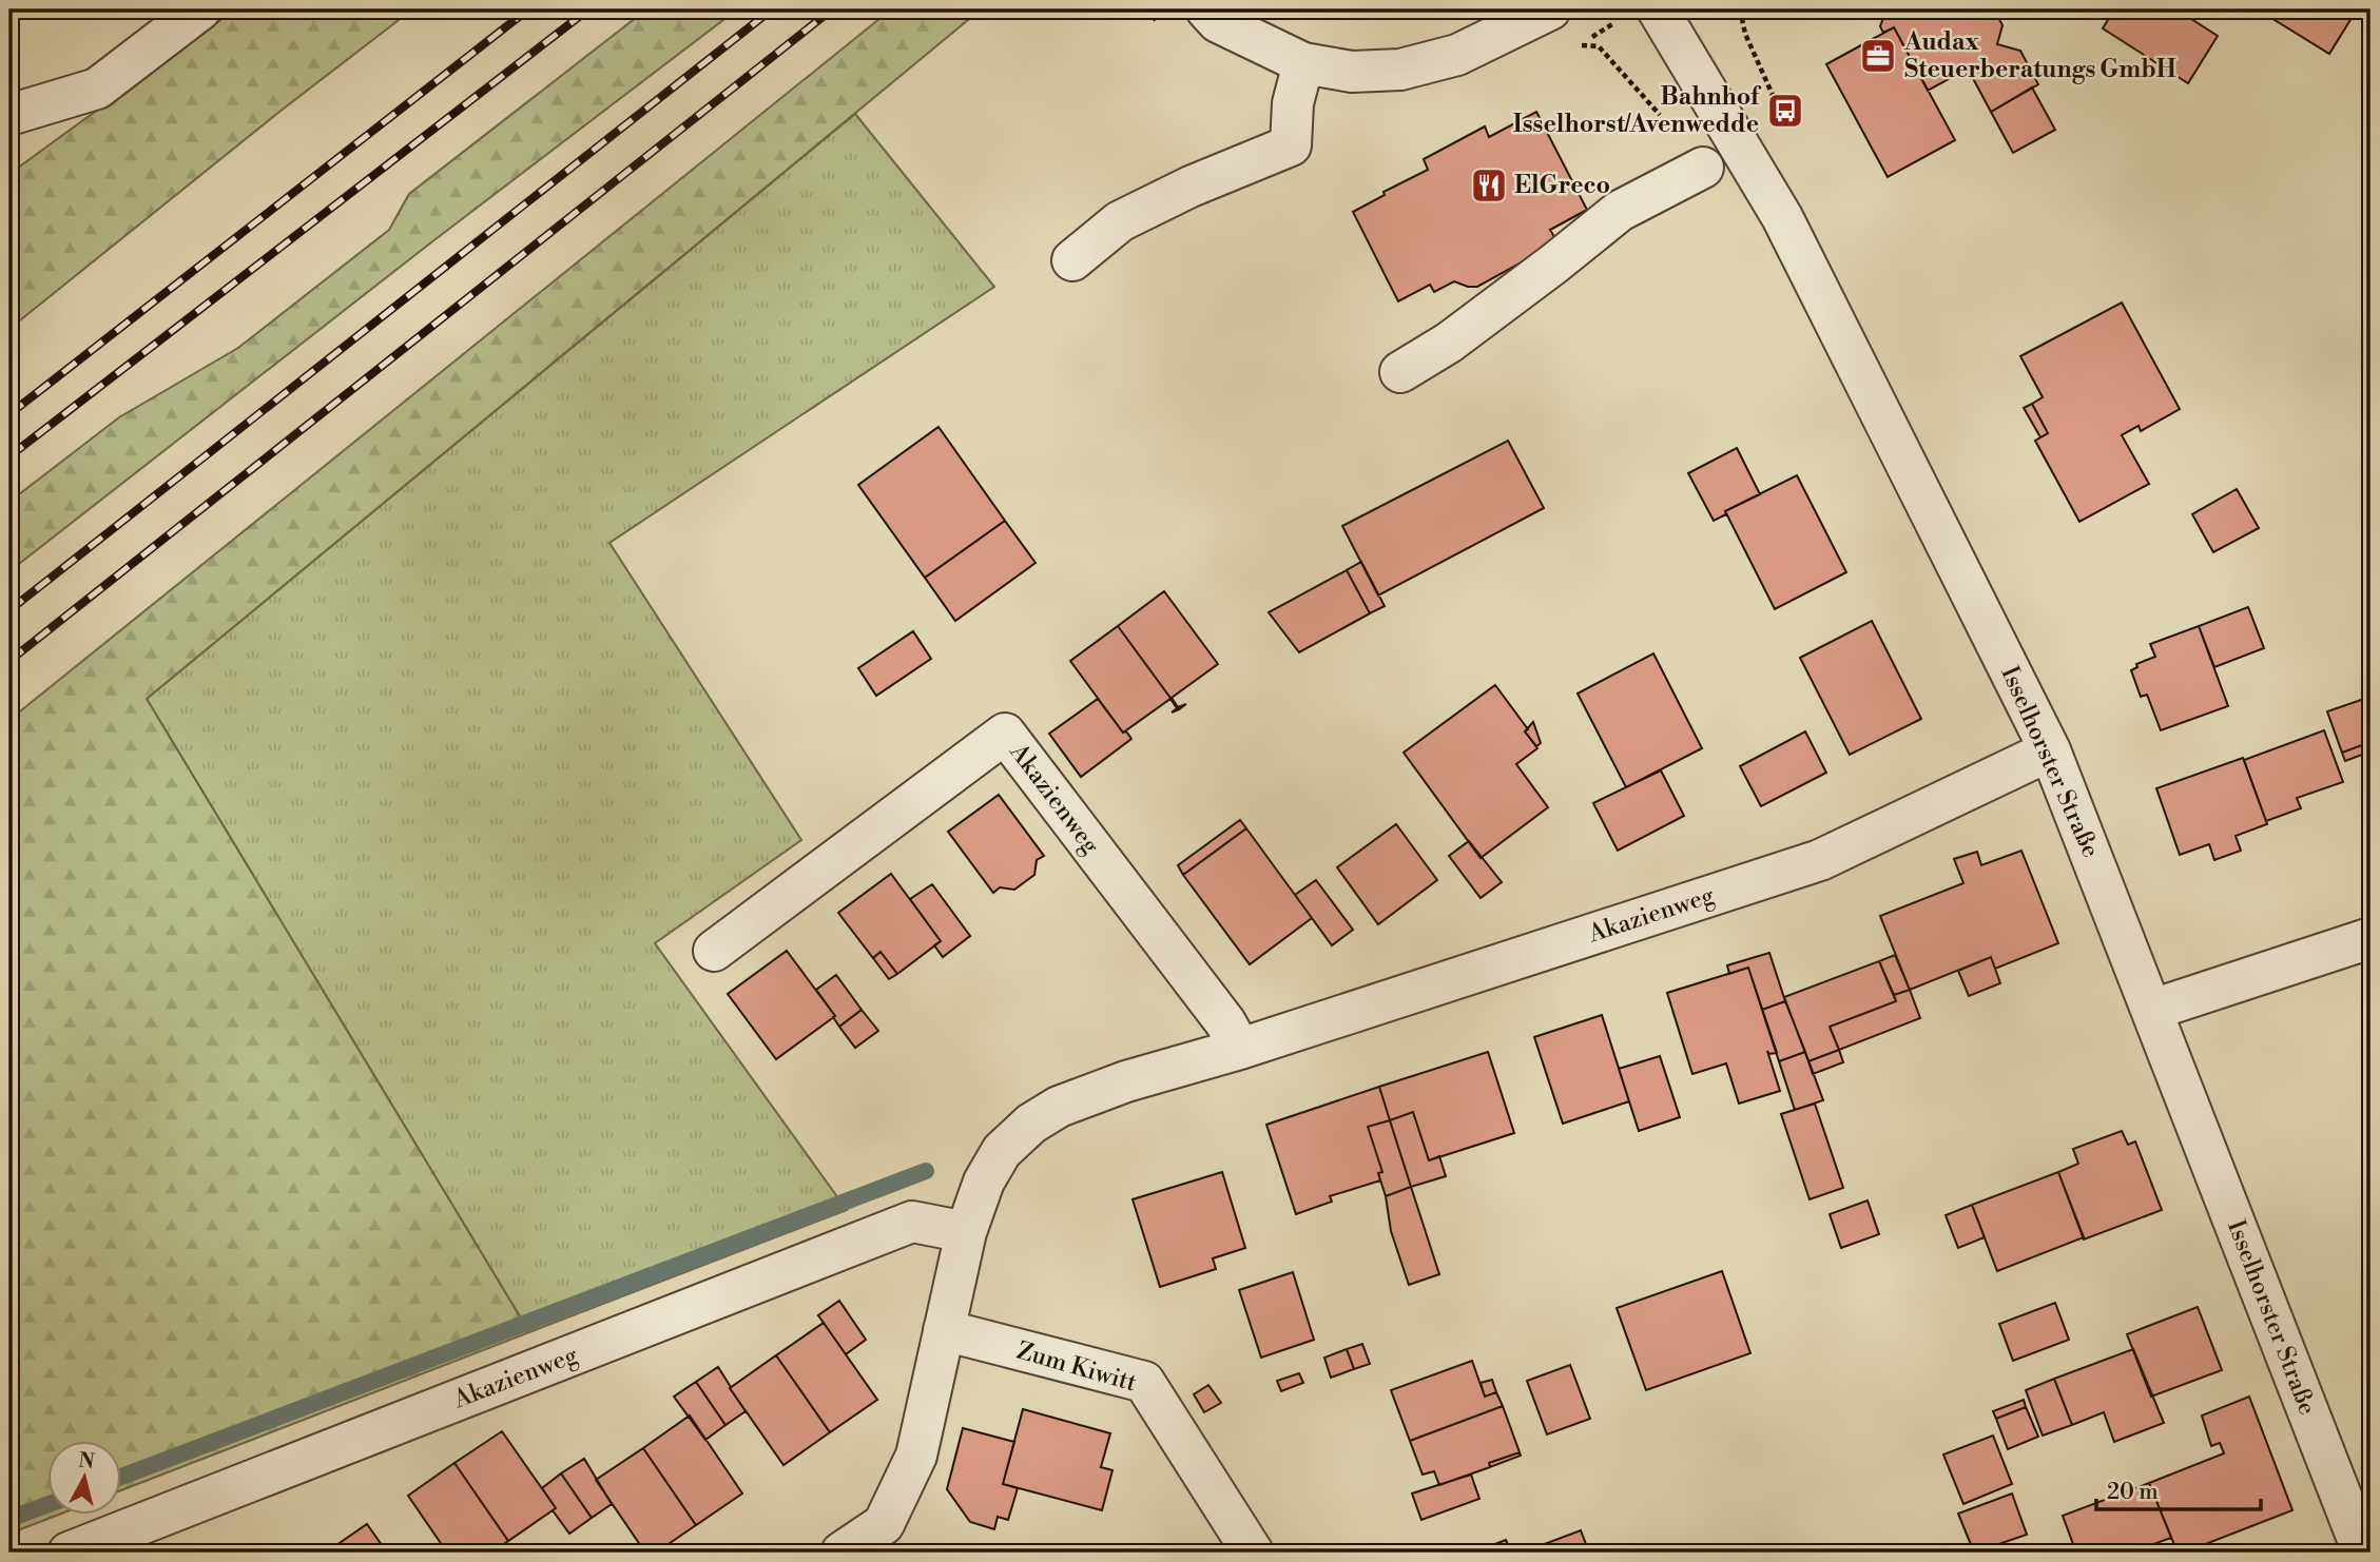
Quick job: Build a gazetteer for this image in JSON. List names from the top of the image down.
{
  "streets": {
    "street": ["Isselhorster Straße", "Akazienweg", "Zum Kiwitt"]
  },
  "crossings": [
    ["Isselhorster Straße", "Akazienweg"],
    ["Akazienweg", "Zum Kiwitt"]
  ],
  "places": {
    "office": ["Audax Steuerberatungs GmbH"],
    "bus stop": ["Bahnhof Isselhorst/Avenwedde"],
    "restaurant": ["ElGreco"]
  },
  "scale_bar": "20 m",
  "north": "top"
}
